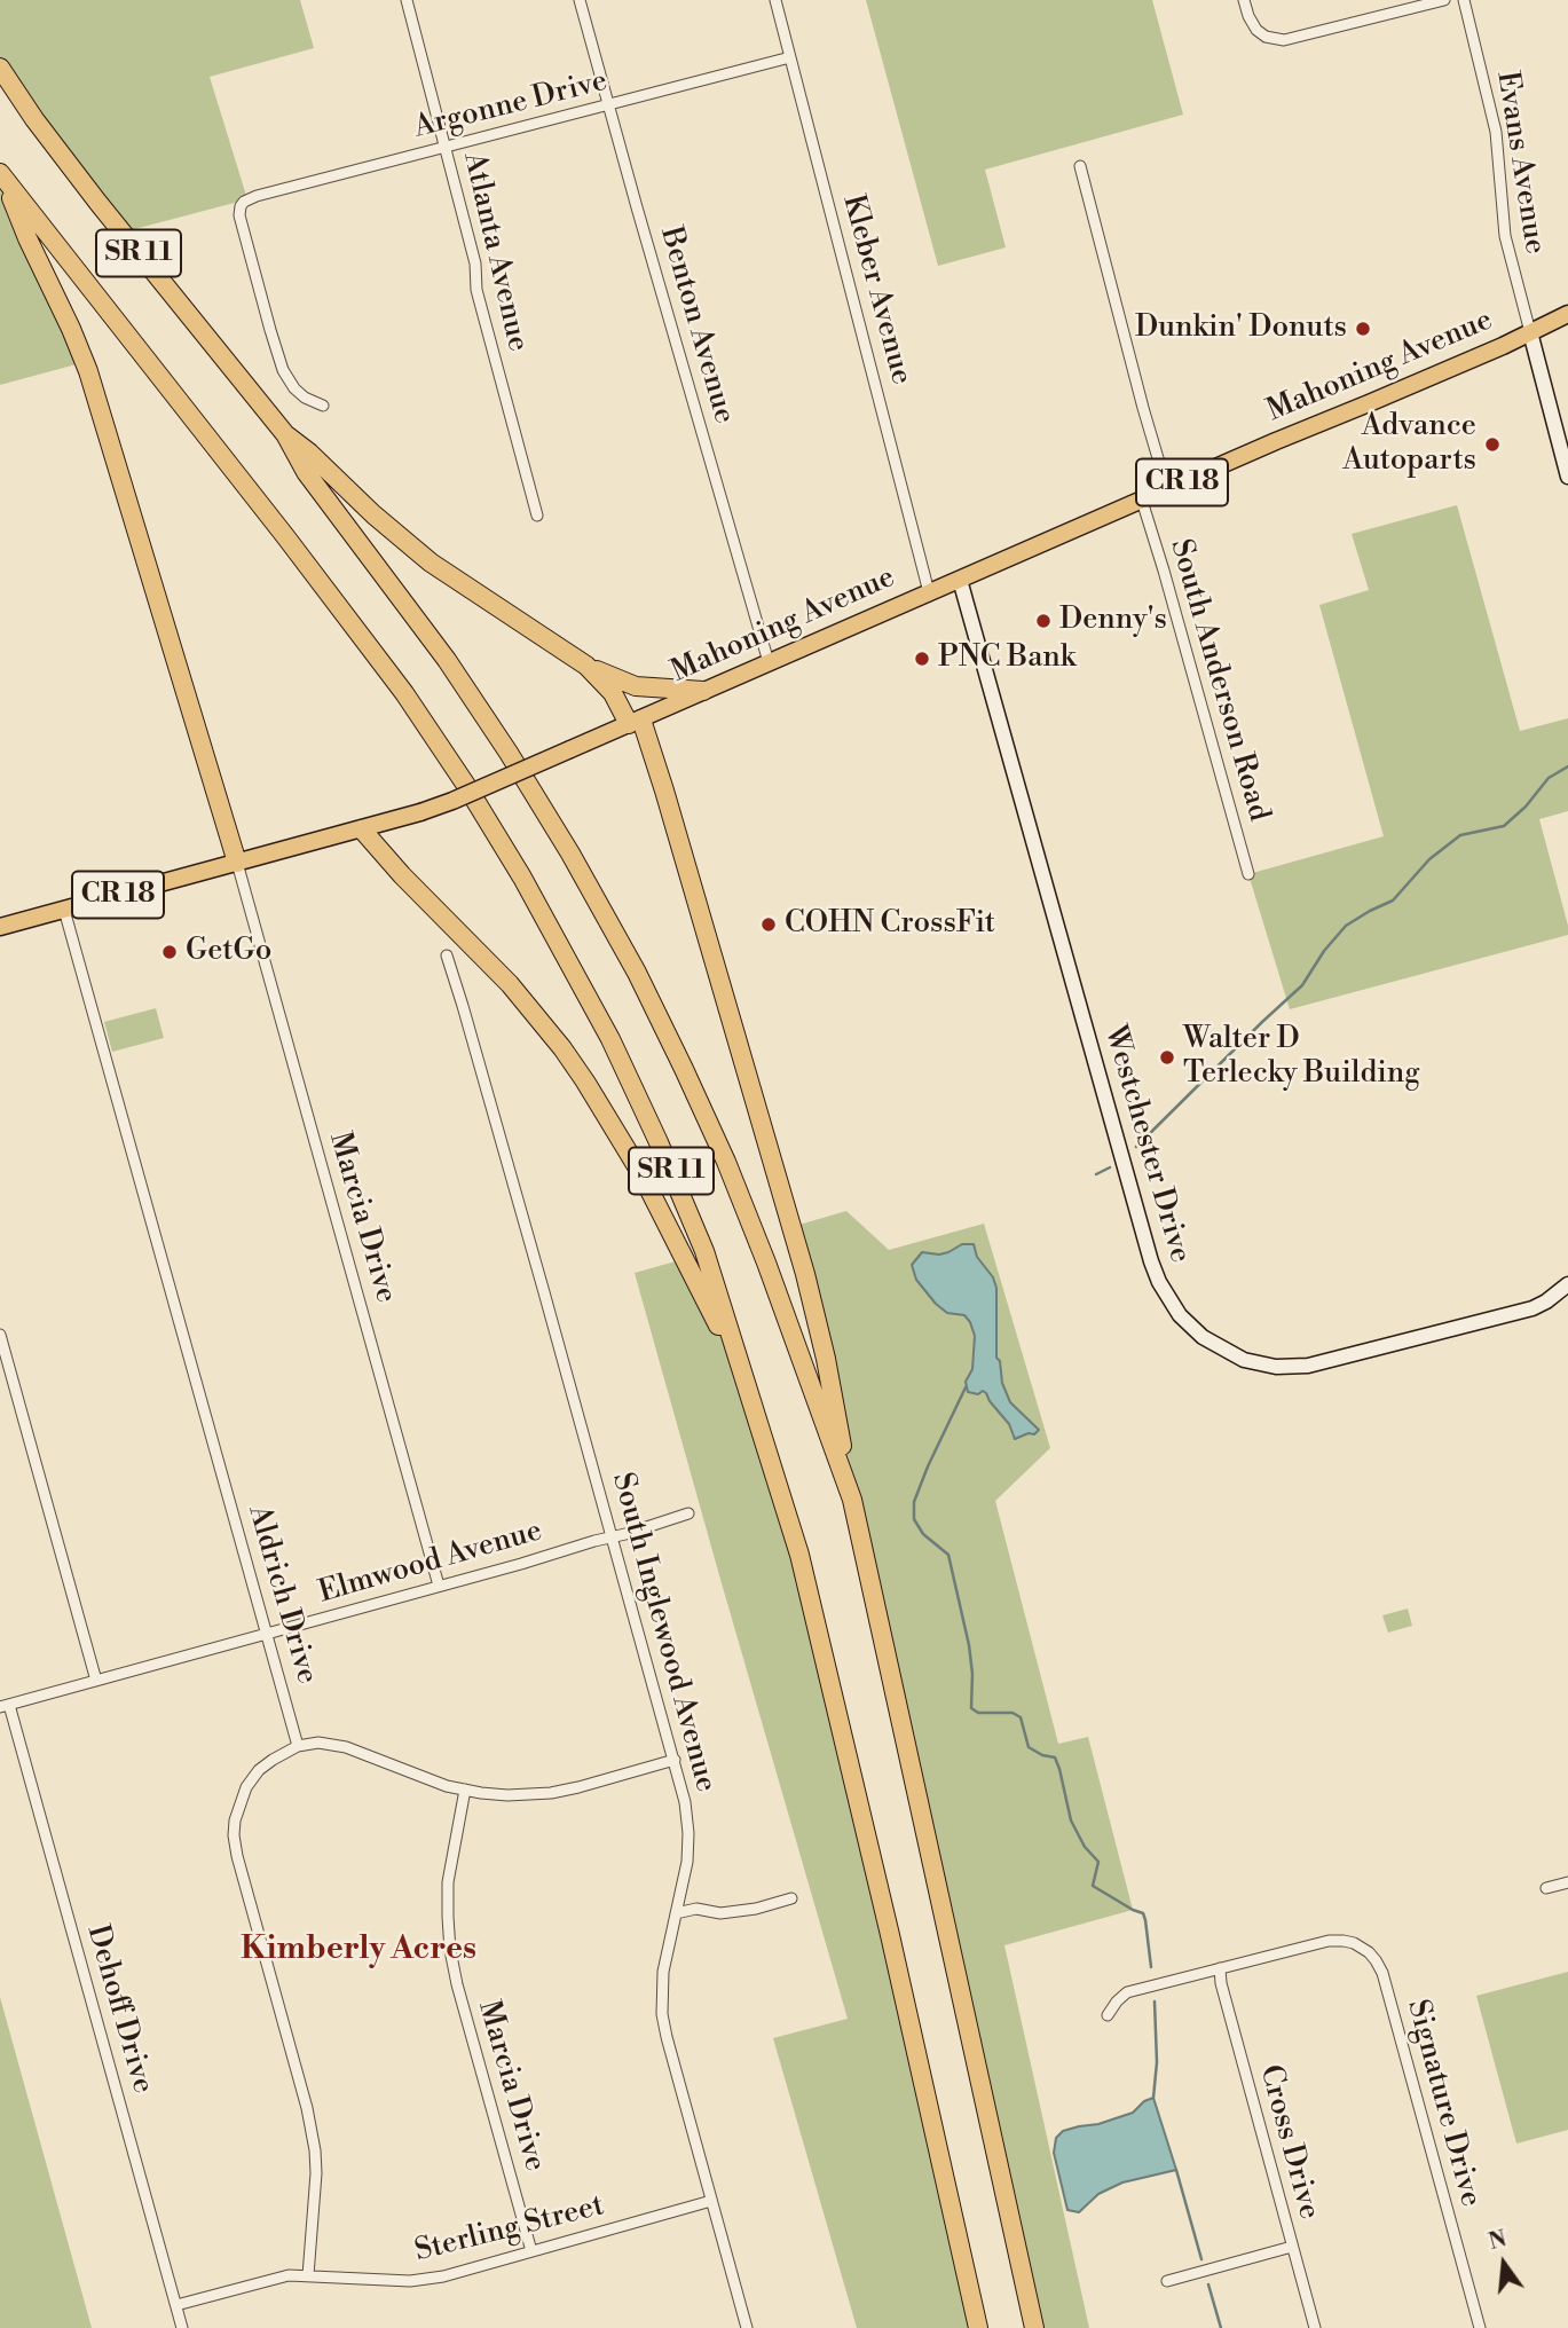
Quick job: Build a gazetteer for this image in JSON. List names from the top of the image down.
{
  "streets": {
    "highway": ["SR 11"],
    "main road": ["Mahoning Avenue", "CR 18"],
    "street": [
      "Argonne Drive",
      "Evans Avenue",
      "Atlanta Avenue",
      "Kleber Avenue",
      "Benton Avenue",
      "South Anderson Road",
      "Westchester Drive",
      "Marcia Drive",
      "Elmwood Avenue",
      "Aldrich Drive",
      "South Inglewood Avenue",
      "Dehoff Drive",
      "Signature Drive",
      "Cross Drive",
      "Sterling Street"
    ]
  },
  "crossings": [
    ["Argonne Drive", "Atlanta Avenue"],
    ["Argonne Drive", "Kleber Avenue"],
    ["Argonne Drive", "Benton Avenue"],
    ["Evans Avenue", "Mahoning Avenue"],
    ["Kleber Avenue", "Mahoning Avenue"],
    ["Benton Avenue", "Mahoning Avenue"],
    ["Mahoning Avenue", "South Anderson Road"],
    ["Mahoning Avenue", "Westchester Drive"],
    ["Mahoning Avenue", "Marcia Drive"],
    ["Mahoning Avenue", "Aldrich Drive"],
    ["Marcia Drive", "Elmwood Avenue"],
    ["Marcia Drive", "Sterling Street"],
    ["Elmwood Avenue", "Aldrich Drive"],
    ["Elmwood Avenue", "South Inglewood Avenue"],
    ["Elmwood Avenue", "Dehoff Drive"],
    ["South Inglewood Avenue", "Sterling Street"],
    ["Dehoff Drive", "Sterling Street"],
    ["Signature Drive", "Cross Drive"]
  ],
  "districts": ["Kimberly Acres"],
  "places": [
    "Dunkin' Donuts",
    "Advance Autoparts",
    "Denny's",
    "PNC Bank",
    "COHN CrossFit",
    "GetGo",
    "Walter D Terlecky Building"
  ],
  "north": "top"
}
